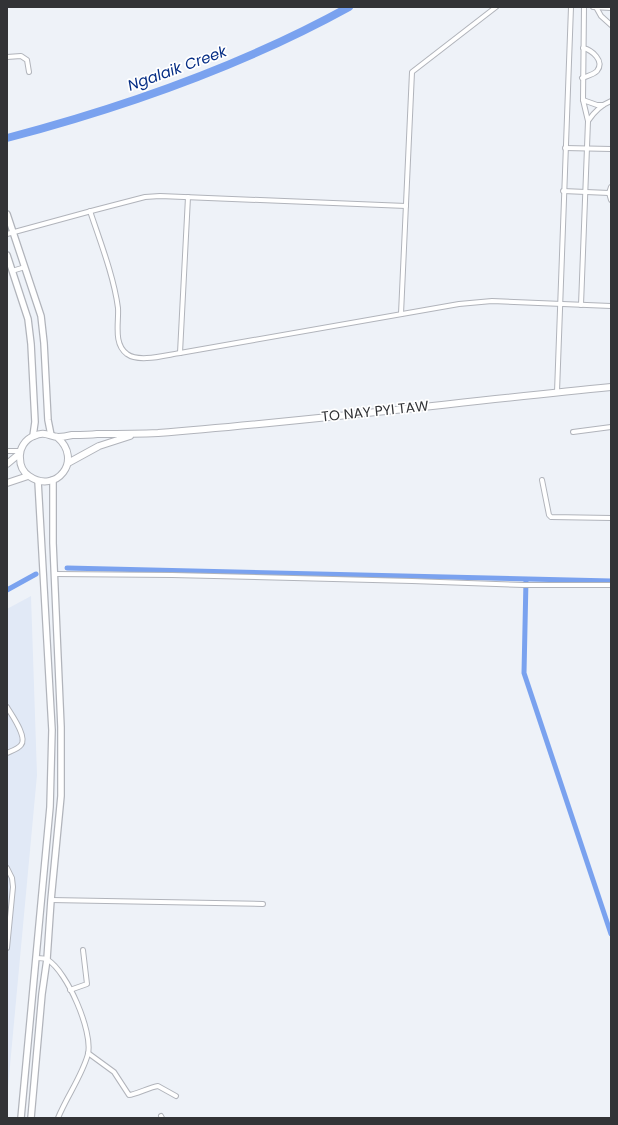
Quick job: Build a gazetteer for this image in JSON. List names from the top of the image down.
{
  "streets": {
    "main road": ["TO NAY PYI TAW"]
  },
  "water": ["Ngalaik Creek"]
}
